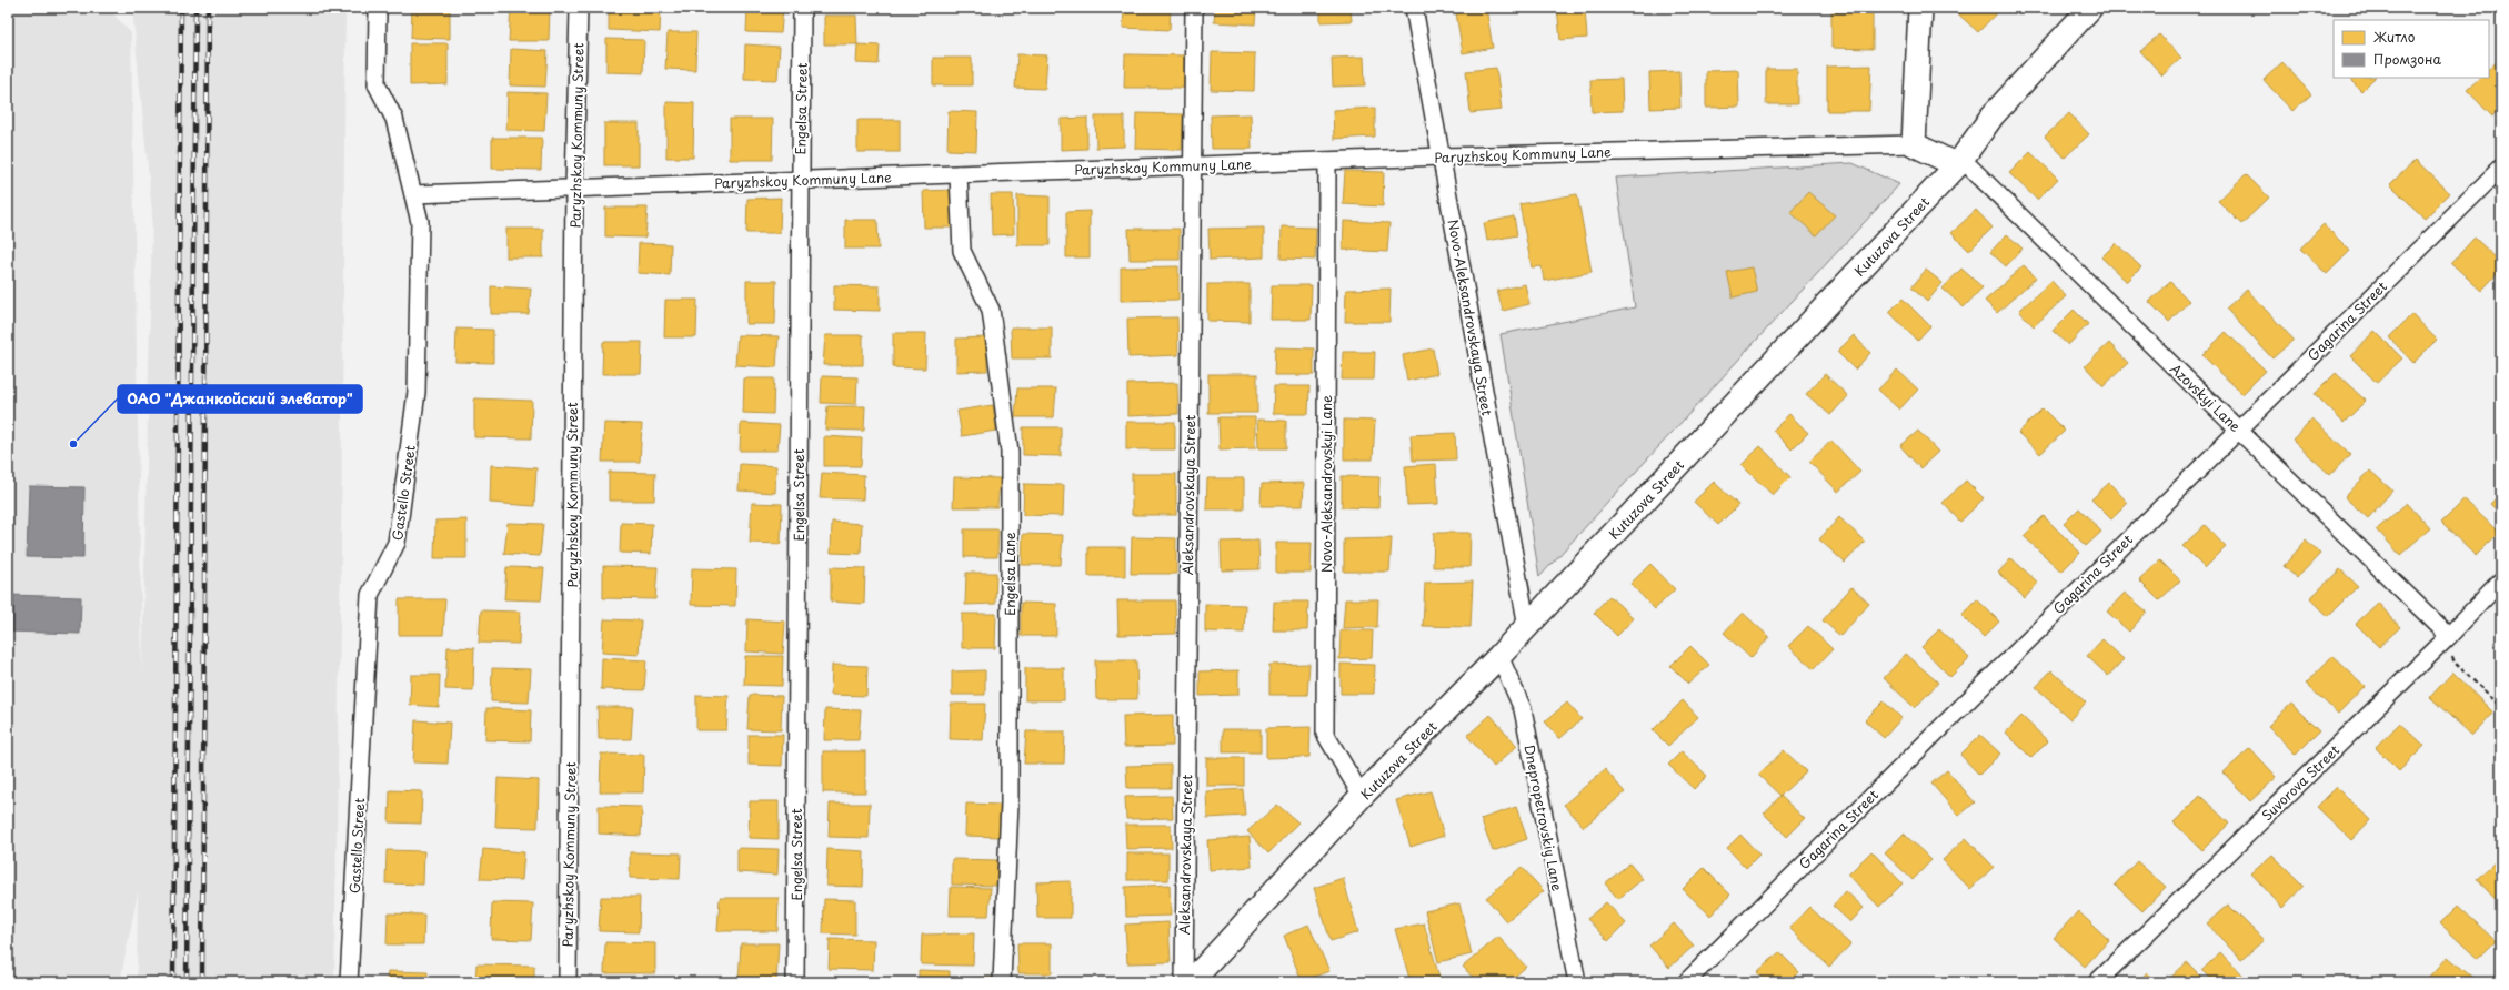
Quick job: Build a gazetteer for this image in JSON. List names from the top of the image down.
{
  "streets": {
    "main road": ["Kutuzova Street"],
    "street": [
      "Engelsa Street",
      "Paryzhskoy Kommuny Street",
      "Paryzhskoy Kommuny Lane",
      "Novo-Aleksandrovskaya Street",
      "Gagarina Street",
      "Azovskyi Lane",
      "Novo-Aleksandrovskyi Lane",
      "Gastello Street",
      "Aleksandrovskaya Street",
      "Engelsa Lane",
      "Suvorova Street",
      "Dnepropetrovskiy Lane"
    ]
  },
  "crossings": [
    ["Engelsa Street", "Paryzhskoy Kommuny Lane"],
    ["Paryzhskoy Kommuny Street", "Paryzhskoy Kommuny Lane"],
    ["Paryzhskoy Kommuny Lane", "Novo-Aleksandrovskaya Street"],
    ["Paryzhskoy Kommuny Lane", "Novo-Aleksandrovskyi Lane"],
    ["Paryzhskoy Kommuny Lane", "Gastello Street"],
    ["Paryzhskoy Kommuny Lane", "Aleksandrovskaya Street"],
    ["Paryzhskoy Kommuny Lane", "Engelsa Lane"],
    ["Kutuzova Street", "Novo-Aleksandrovskaya Street"],
    ["Kutuzova Street", "Azovskyi Lane"],
    ["Kutuzova Street", "Novo-Aleksandrovskyi Lane"],
    ["Kutuzova Street", "Dnepropetrovskiy Lane"],
    ["Gagarina Street", "Azovskyi Lane"],
    ["Azovskyi Lane", "Suvorova Street"]
  ],
  "places": ["ОАО \"Джанкойский элеватор\""],
  "legend": ["Житло", "Промзона"]
}
